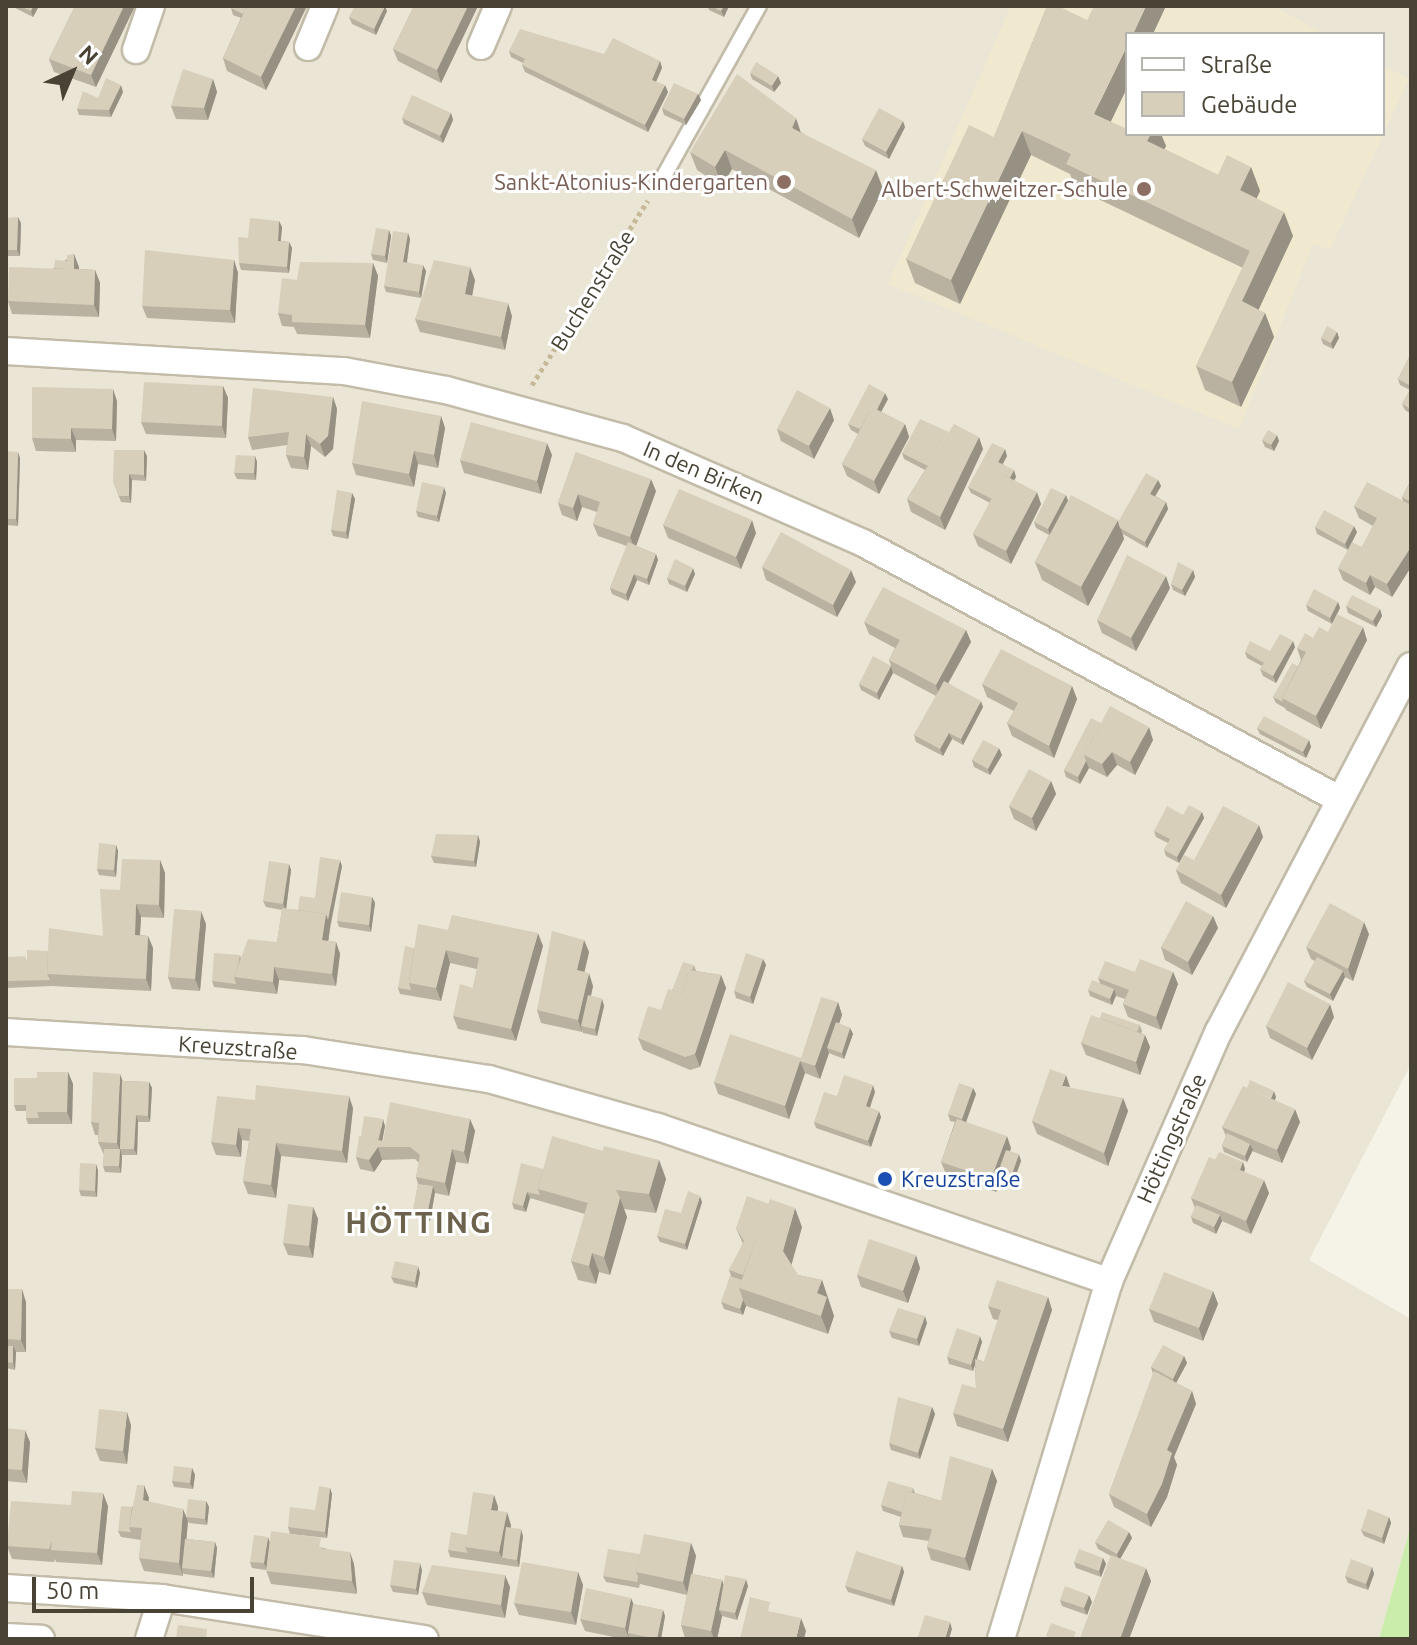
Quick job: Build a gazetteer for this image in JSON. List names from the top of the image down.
{
  "streets": {
    "street": ["In den Birken", "Kreuzstraße", "Höttingstraße"],
    "path": ["Buchenstraße"]
  },
  "crossings": [
    ["Buchenstraße", "In den Birken"],
    ["In den Birken", "Höttingstraße"],
    ["Kreuzstraße", "Höttingstraße"]
  ],
  "districts": ["HÖTTING"],
  "places": ["Sankt-Atonius-Kindergarten", "Albert-Schweitzer-Schule", "Kreuzstraße"],
  "legend": ["Straße", "Gebäude"],
  "scale_bar": "50 m",
  "north": "top right"
}
